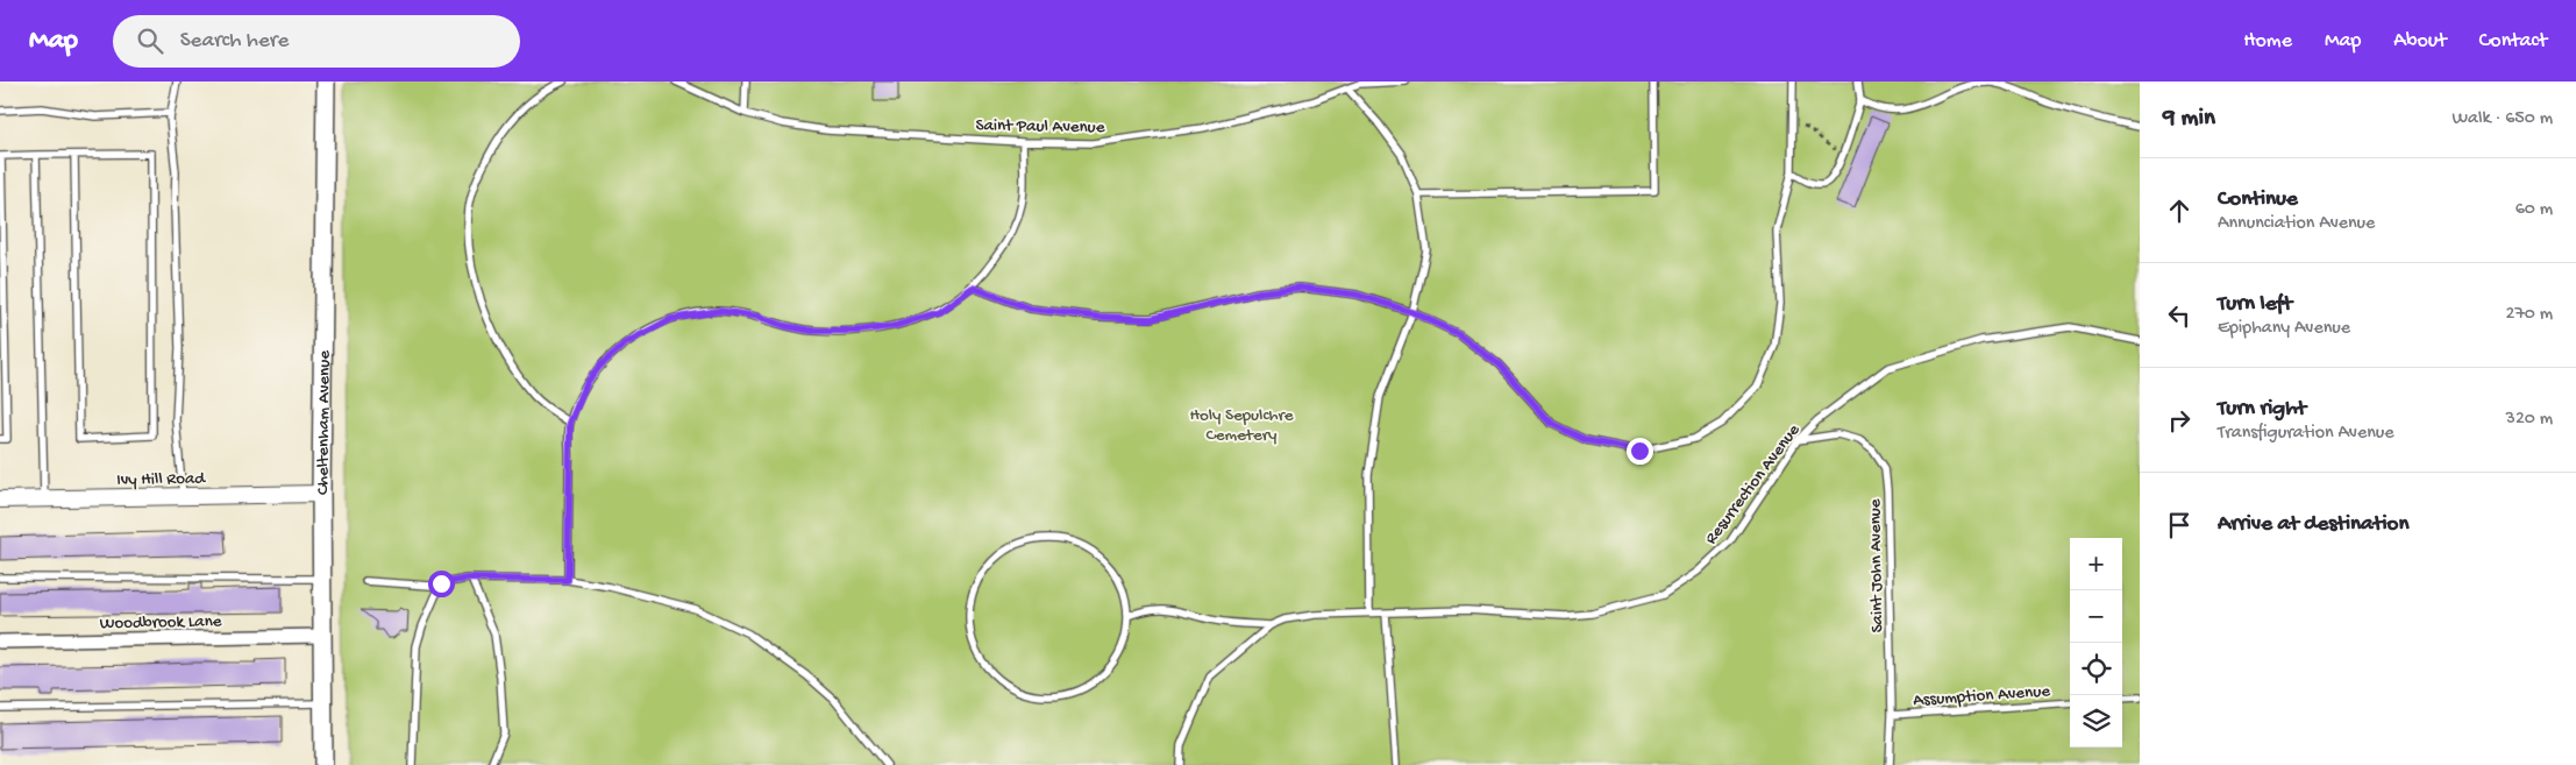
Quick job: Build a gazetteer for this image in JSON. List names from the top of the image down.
{
  "streets": {
    "main road": ["Cheltenham Avenue"],
    "street": ["Ivy Hill Road", "Woodbrook Lane"],
    "lane": [
      "Saint Paul Avenue",
      "Resurrection Avenue",
      "Saint John Avenue",
      "Assumption Avenue"
    ]
  },
  "crossings": [
    ["Cheltenham Avenue", "Ivy Hill Road"],
    ["Cheltenham Avenue", "Woodbrook Lane"],
    ["Resurrection Avenue", "Saint John Avenue"],
    ["Saint John Avenue", "Assumption Avenue"]
  ],
  "parks": ["Holy Sepulchre Cemetery"],
  "page": {
    "header": "Map",
    "search": "Search here",
    "nav": [
      "Home",
      "Map",
      "About",
      "Contact"
    ],
    "heading": ["9 min", "Walk · 650 m"],
    "list": [
      ["Continue", "Annunciation Avenue", "60 m"],
      ["Turn left", "Epiphany Avenue", "270 m"],
      ["Turn right", "Transfiguration Avenue", "320 m"],
      "Arrive at destination"
    ],
    "map_buttons": ["+", "−"]
  }
}
